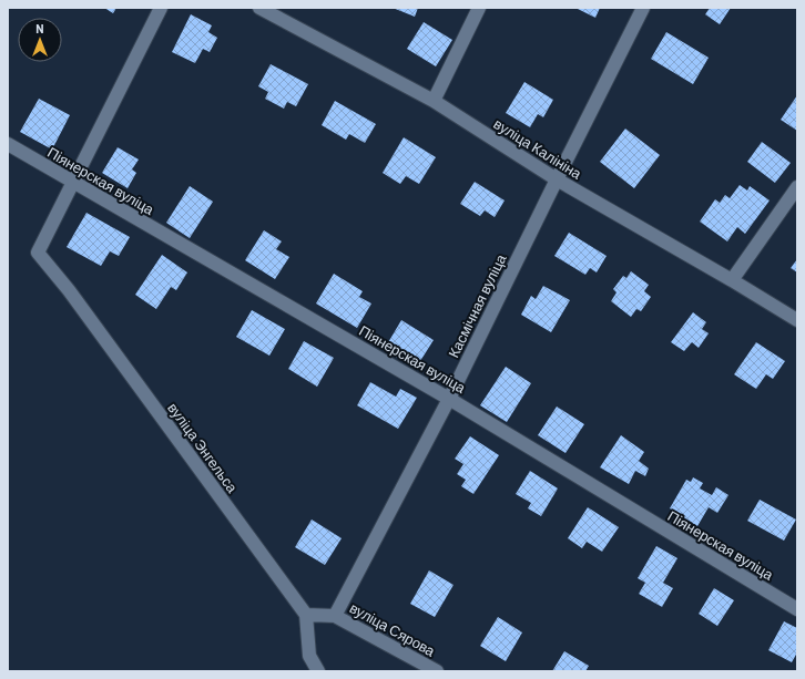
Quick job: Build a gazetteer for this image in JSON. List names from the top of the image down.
{
  "streets": {
    "street": [
      "вуліца Калініна",
      "Піянерская вуліца",
      "Касмічная вуліца",
      "вуліца Энгельса",
      "вуліца Сярова"
    ]
  },
  "crossings": [
    ["вуліца Калініна", "Касмічная вуліца"],
    ["Піянерская вуліца", "Касмічная вуліца"],
    ["Піянерская вуліца", "вуліца Энгельса"],
    ["Касмічная вуліца", "вуліца Сярова"],
    ["вуліца Энгельса", "вуліца Сярова"]
  ],
  "north": "top"
}
